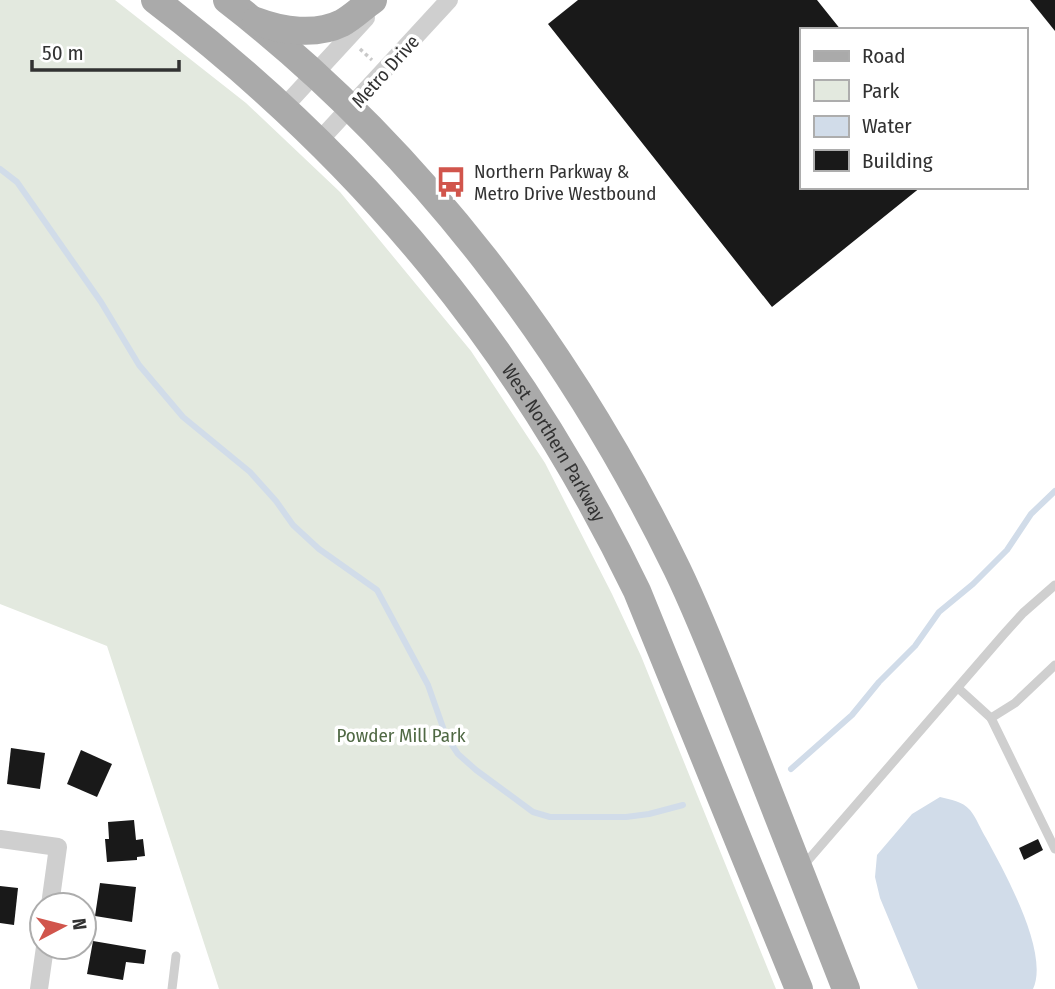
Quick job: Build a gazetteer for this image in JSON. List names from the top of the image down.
{
  "streets": {
    "main road": ["West Northern Parkway"],
    "street": ["Metro Drive"]
  },
  "crossings": [
    ["Metro Drive", "West Northern Parkway"]
  ],
  "parks": ["Powder Mill Park"],
  "places": {
    "bus stop": ["Northern Parkway & Metro Drive Westbound"]
  },
  "legend": [
    "Road",
    "Park",
    "Water",
    "Building"
  ],
  "scale_bar": "50 m",
  "north": "right"
}
